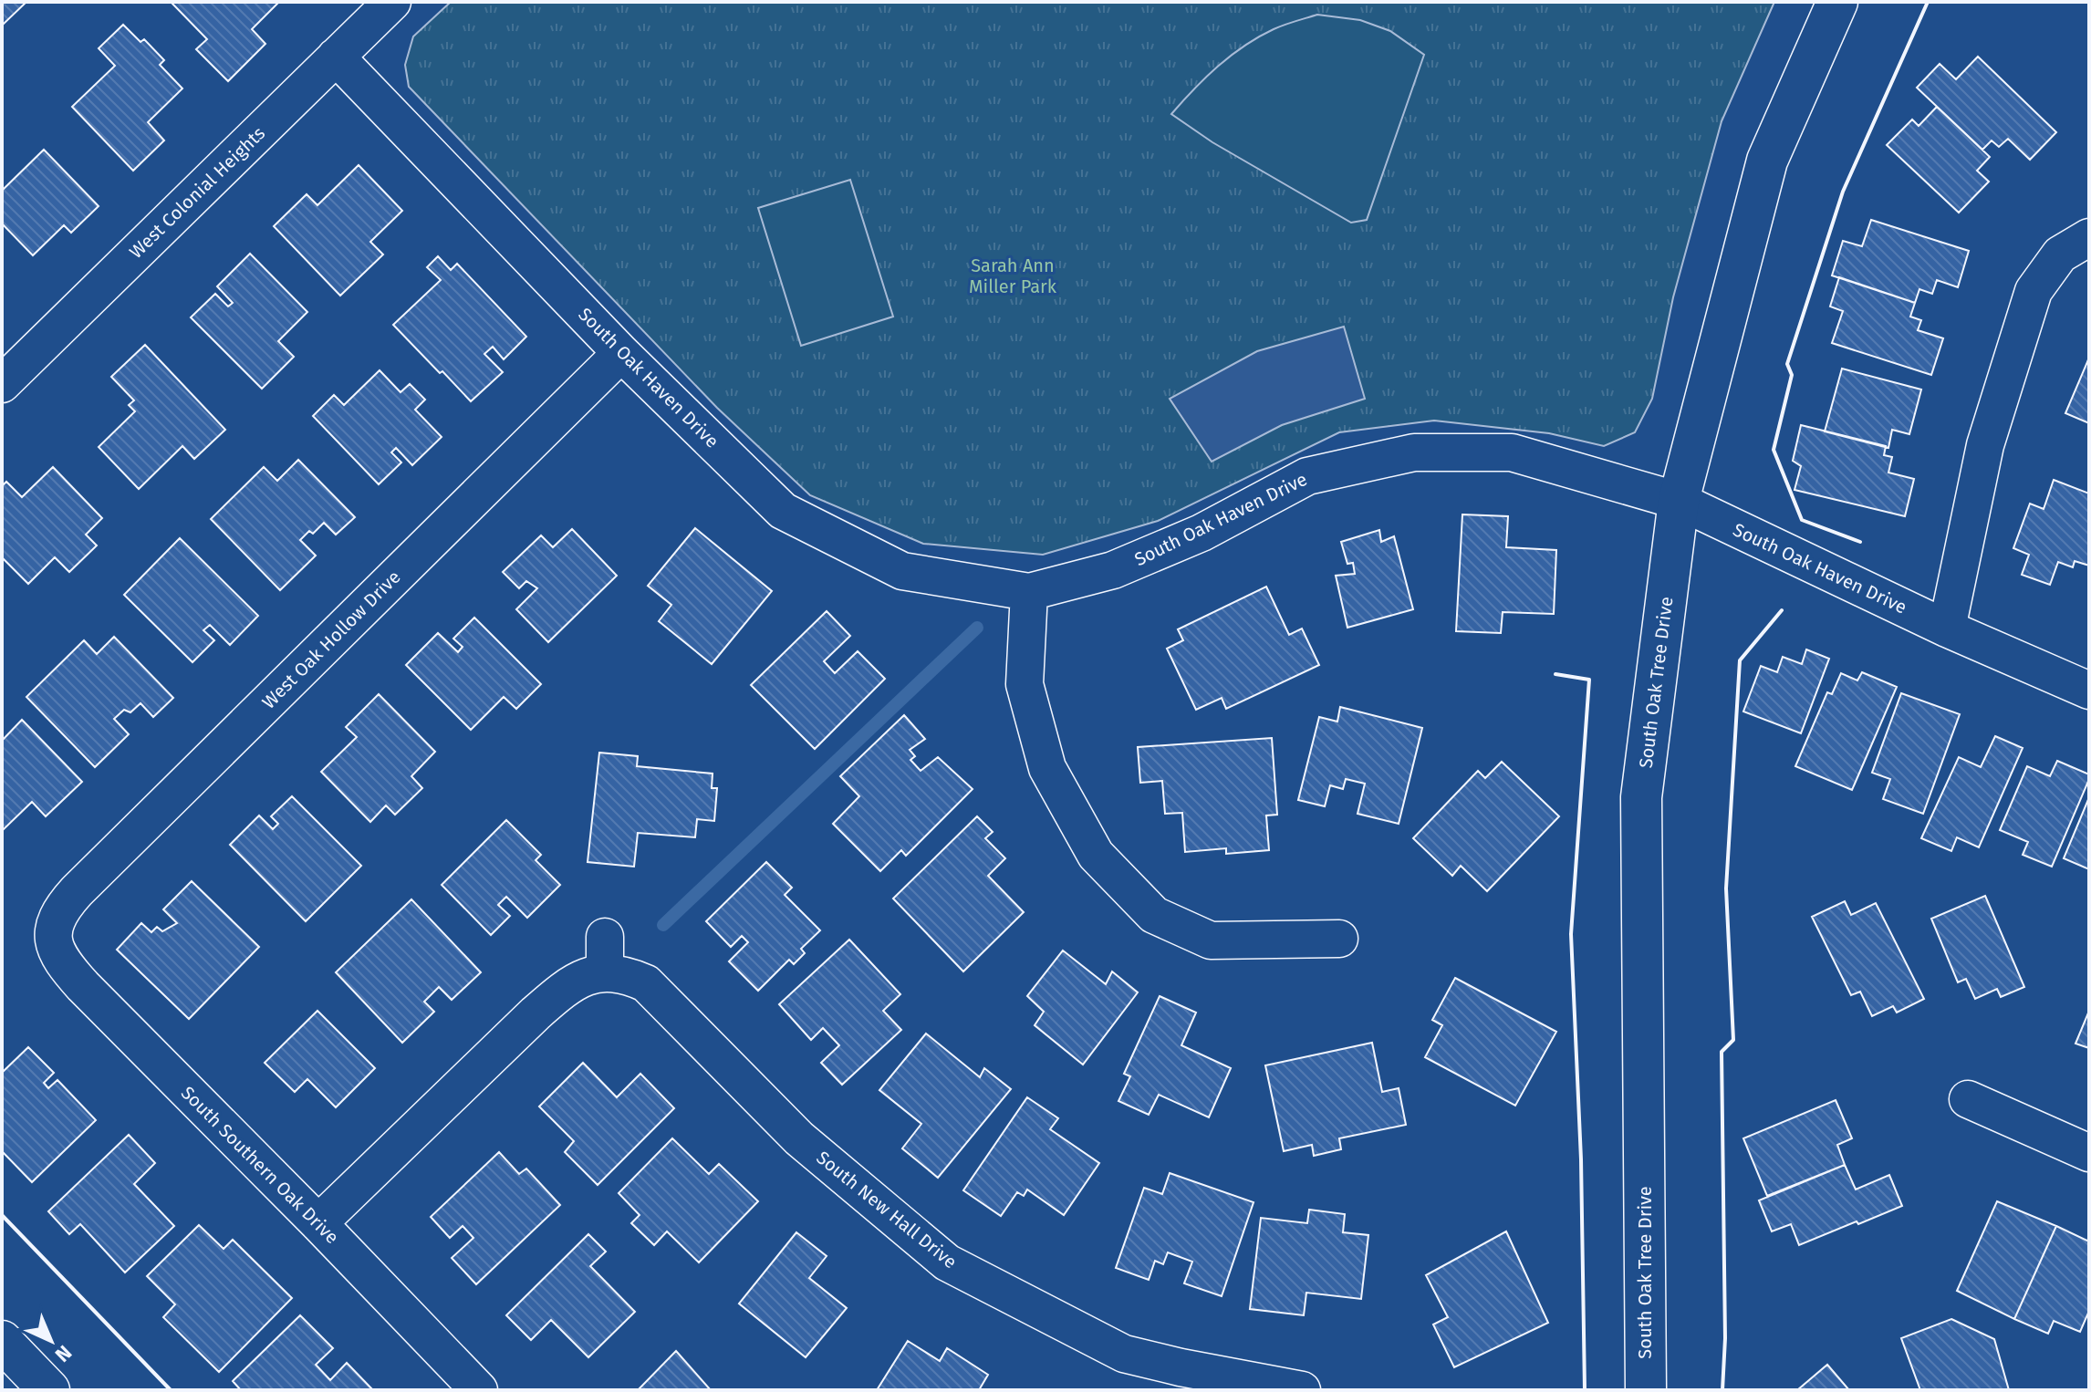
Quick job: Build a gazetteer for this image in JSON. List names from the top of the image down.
{
  "streets": {
    "street": [
      "West Colonial Heights",
      "South Oak Haven Drive",
      "West Oak Hollow Drive",
      "South Oak Tree Drive",
      "South Southern Oak Drive",
      "South New Hall Drive"
    ]
  },
  "crossings": [
    ["West Colonial Heights", "South Oak Haven Drive"],
    ["South Oak Haven Drive", "West Oak Hollow Drive"],
    ["South Oak Haven Drive", "South Oak Tree Drive"],
    ["West Oak Hollow Drive", "South Southern Oak Drive"]
  ],
  "parks": ["Sarah Ann Miller Park"],
  "north": "bottom right"
}
